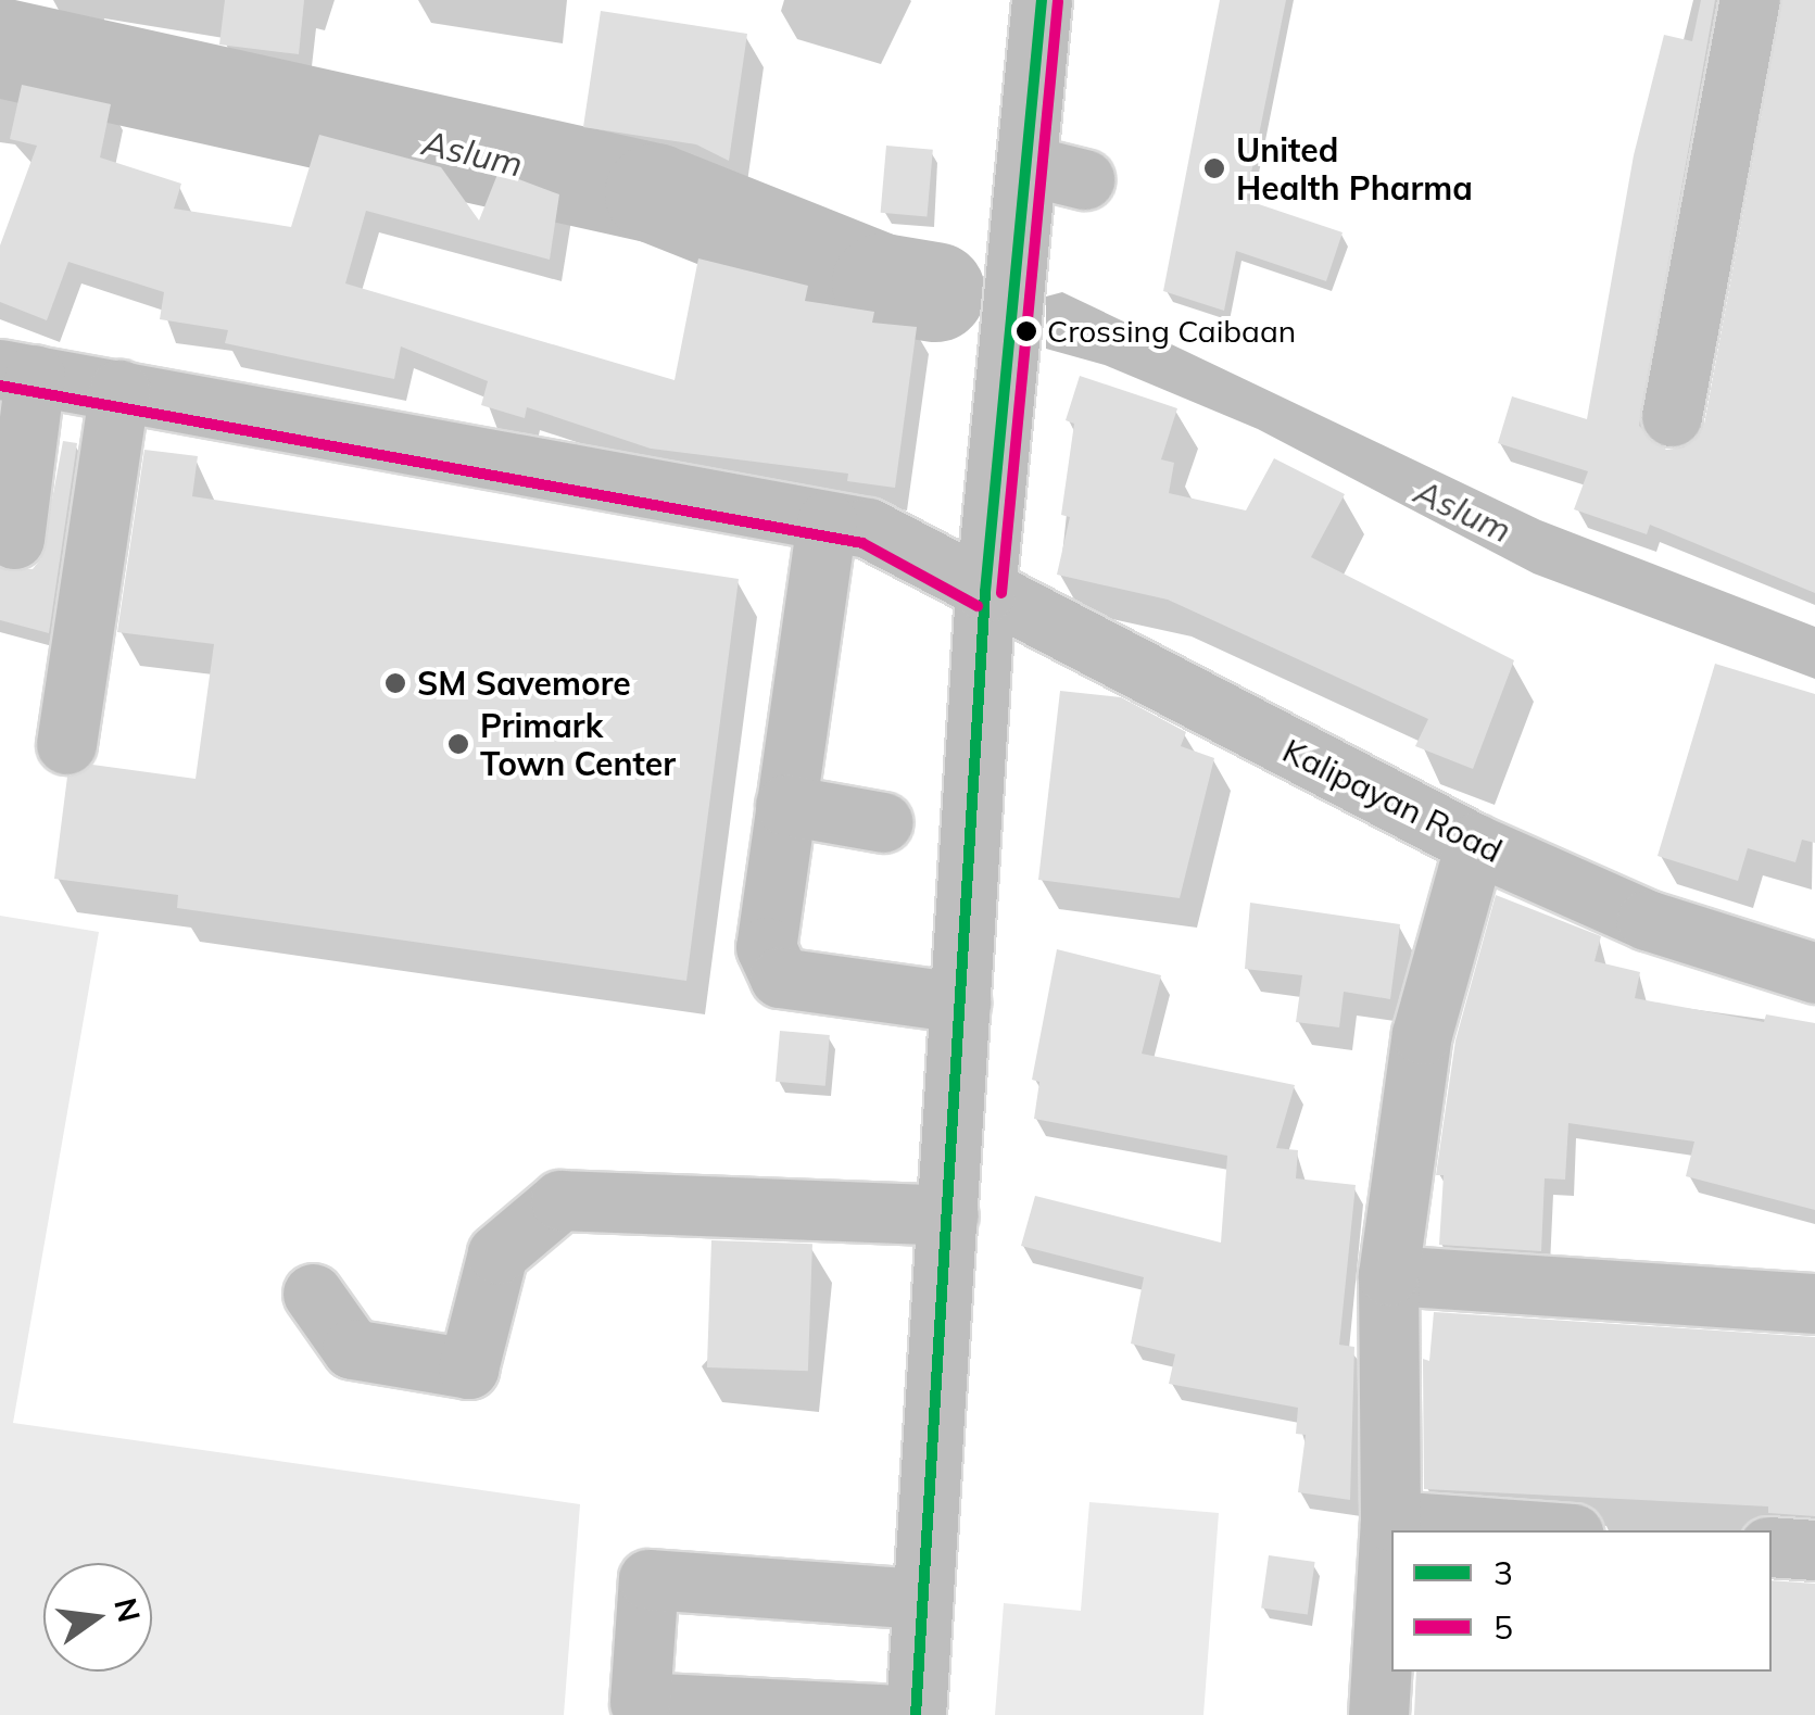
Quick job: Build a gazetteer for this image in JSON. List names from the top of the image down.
{
  "streets": {
    "street": ["Kalipayan Road"]
  },
  "water": ["Aslum"],
  "places": [
    "United Health Pharma",
    "Crossing Caibaan",
    "SM Savemore",
    "Primark Town Center"
  ],
  "lines": ["transit line 3", "transit line 5"],
  "legend": ["3", "5"],
  "north": "right"
}
